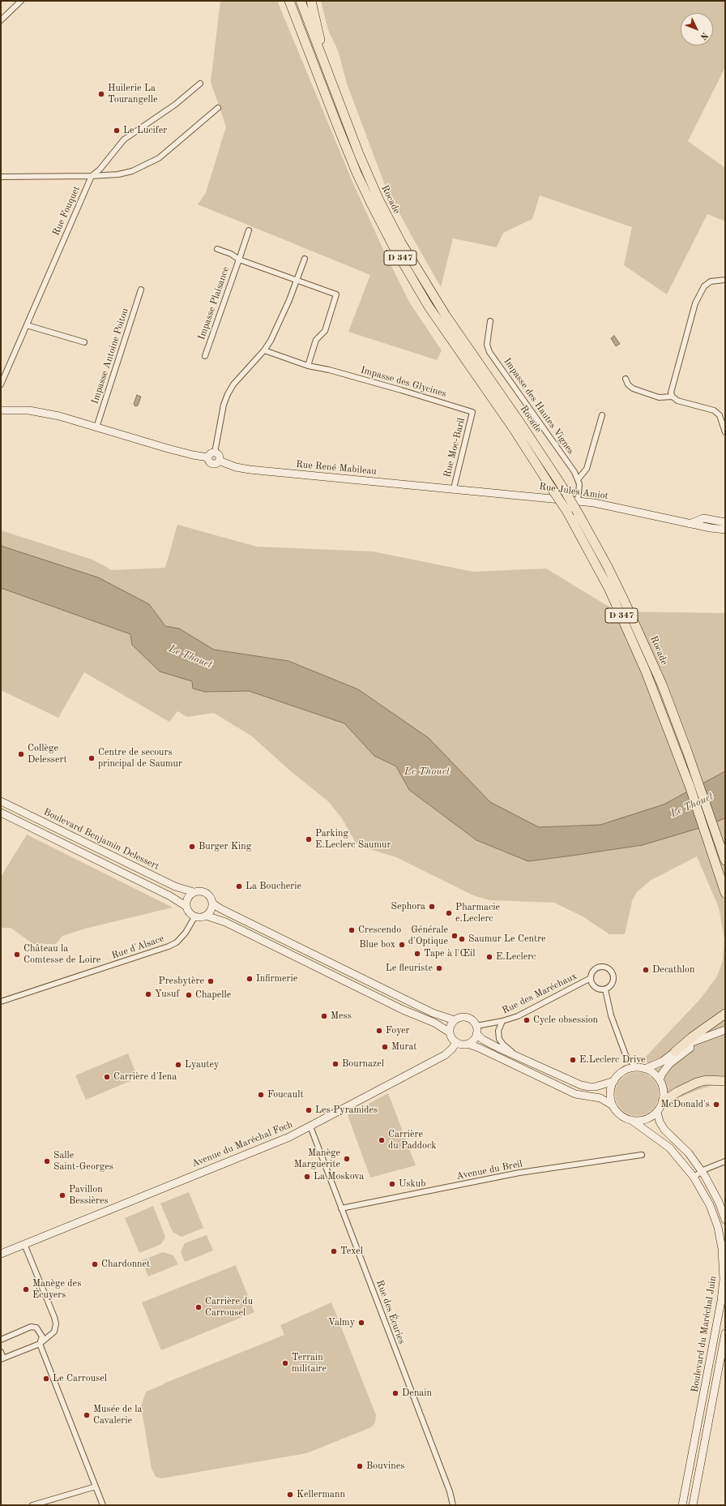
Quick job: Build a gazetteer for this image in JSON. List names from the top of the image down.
{
  "streets": {
    "highway": ["Rocade", "D 347"],
    "main road": [
      "Rue René Mabileau",
      "Rue Jules Amiot",
      "Boulevard Benjamin Delessert",
      "Avenue du Maréchal Foch",
      "Boulevard du Maréchal Juin"
    ],
    "street": [
      "Rue Fouquet",
      "Impasse Plaisance",
      "Impasse Antoine Poitou",
      "Impasse des Glycines",
      "Impasse des Hautes Vignes",
      "Rue Moc-Baril",
      "Rue d'Alsace",
      "Rue des Maréchaux",
      "Avenue du Breil",
      "Rue des Écuries"
    ]
  },
  "crossings": [
    ["Impasse Plaisance", "Impasse des Glycines"],
    ["Impasse des Glycines", "Rue Moc-Baril"],
    ["Rue Moc-Baril", "Rue René Mabileau"],
    ["Rue Moc-Baril", "Rue Jules Amiot"],
    ["Rue René Mabileau", "Rue Jules Amiot"],
    ["Boulevard Benjamin Delessert", "Rue d'Alsace"],
    ["Rue des Maréchaux", "Avenue du Maréchal Foch"],
    ["Avenue du Maréchal Foch", "Rue des Écuries"],
    ["Avenue du Breil", "Rue des Écuries"]
  ],
  "water": ["Le Thouet"],
  "places": [
    "Huilerie La Tourangelle",
    "Le Lucifer",
    "Collège Delessert",
    "Centre de secours principal de Saumur",
    "Parking E.Leclerc Saumur",
    "Burger King",
    "La Boucherie",
    "Sephora",
    "Pharmacie e.Leclerc",
    "Crescendo",
    "Générale d'Optique",
    "Saumur Le Centre",
    "Blue box",
    "Tape à l'Œil",
    "Château la Comtesse de Loire",
    "E.Leclerc",
    "Le fleuriste",
    "Decathlon",
    "Infirmerie",
    "Presbytère",
    "Yusuf",
    "Chapelle",
    "Mess",
    "Cycle obsession",
    "Foyer",
    "Murat",
    "E.Leclerc Drive",
    "Bournazel",
    "Lyautey",
    "Carrière d'Iena",
    "Foucault",
    "McDonald's",
    "Les Pyramides",
    "Carrière du Paddock",
    "Manège Marguerite",
    "Salle Saint-Georges",
    "La Moskova",
    "Uskub",
    "Pavillon Bessières",
    "Texel",
    "Chardonnet",
    "Manège des Écuyers",
    "Carrière du Carrousel",
    "Valmy",
    "Terrain militaire",
    "Le Carrousel",
    "Denain",
    "Musée de la Cavalerie",
    "Bouvines",
    "Kellermann"
  ],
  "north": "bottom right"
}
